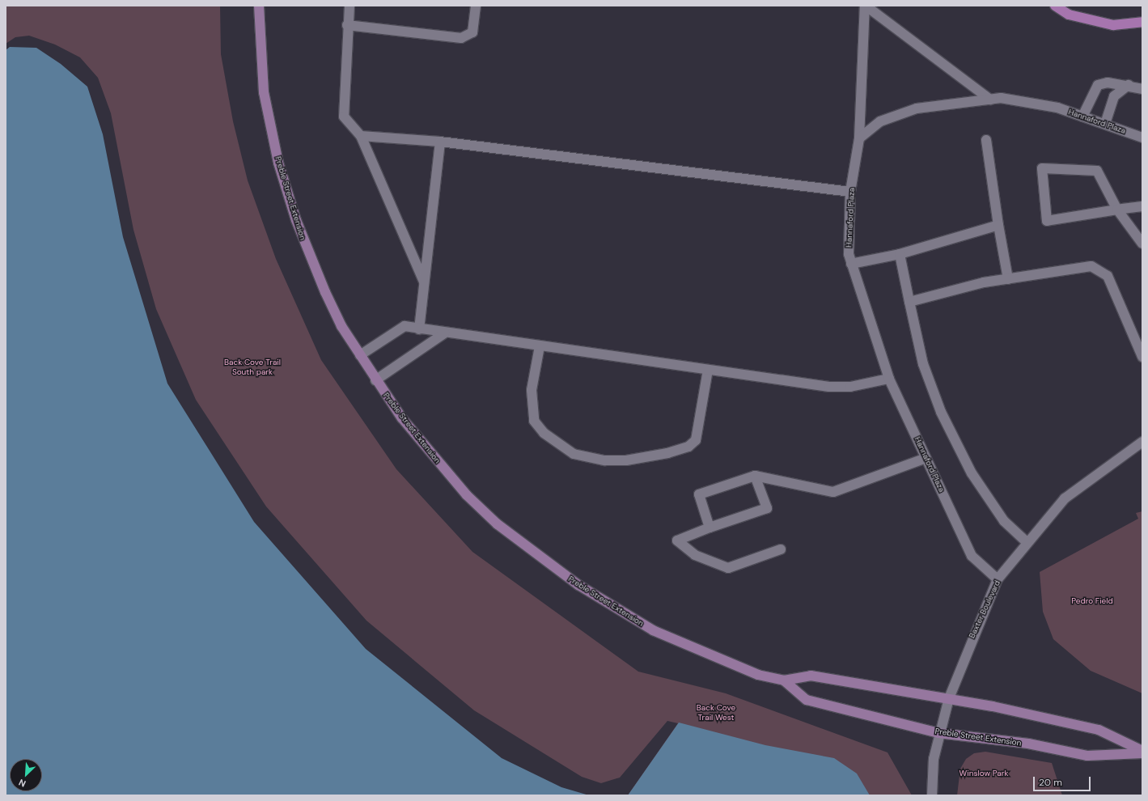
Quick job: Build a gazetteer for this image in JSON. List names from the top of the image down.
{
  "streets": {
    "main road": ["Preble Street Extension"],
    "street": ["Hannaford Plaza", "Baxter Boulevard"]
  },
  "crossings": [
    ["Hannaford Plaza", "Baxter Boulevard"],
    ["Preble Street Extension", "Baxter Boulevard"]
  ],
  "parks": [
    "Back Cove Trail South park",
    "Pedro Field",
    "Back Cove Trail West",
    "Winslow Park"
  ],
  "scale_bar": "20 m",
  "north": "bottom left"
}
